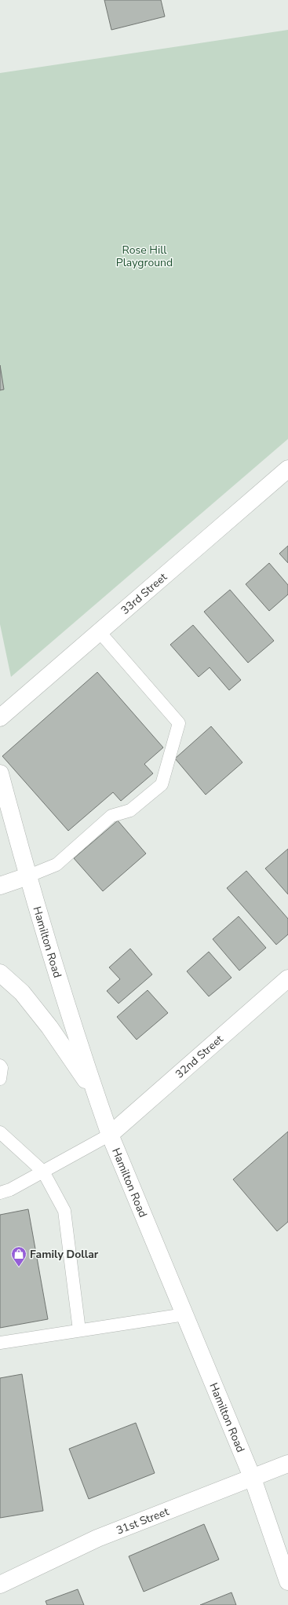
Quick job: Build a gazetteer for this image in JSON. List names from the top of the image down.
{
  "streets": {
    "street": [
      "33rd Street",
      "Hamilton Road",
      "32nd Street",
      "31st Street"
    ]
  },
  "crossings": [
    ["Hamilton Road", "32nd Street"],
    ["Hamilton Road", "31st Street"]
  ],
  "parks": ["Rose Hill Playground"],
  "places": {
    "shop": ["Family Dollar"]
  }
}
